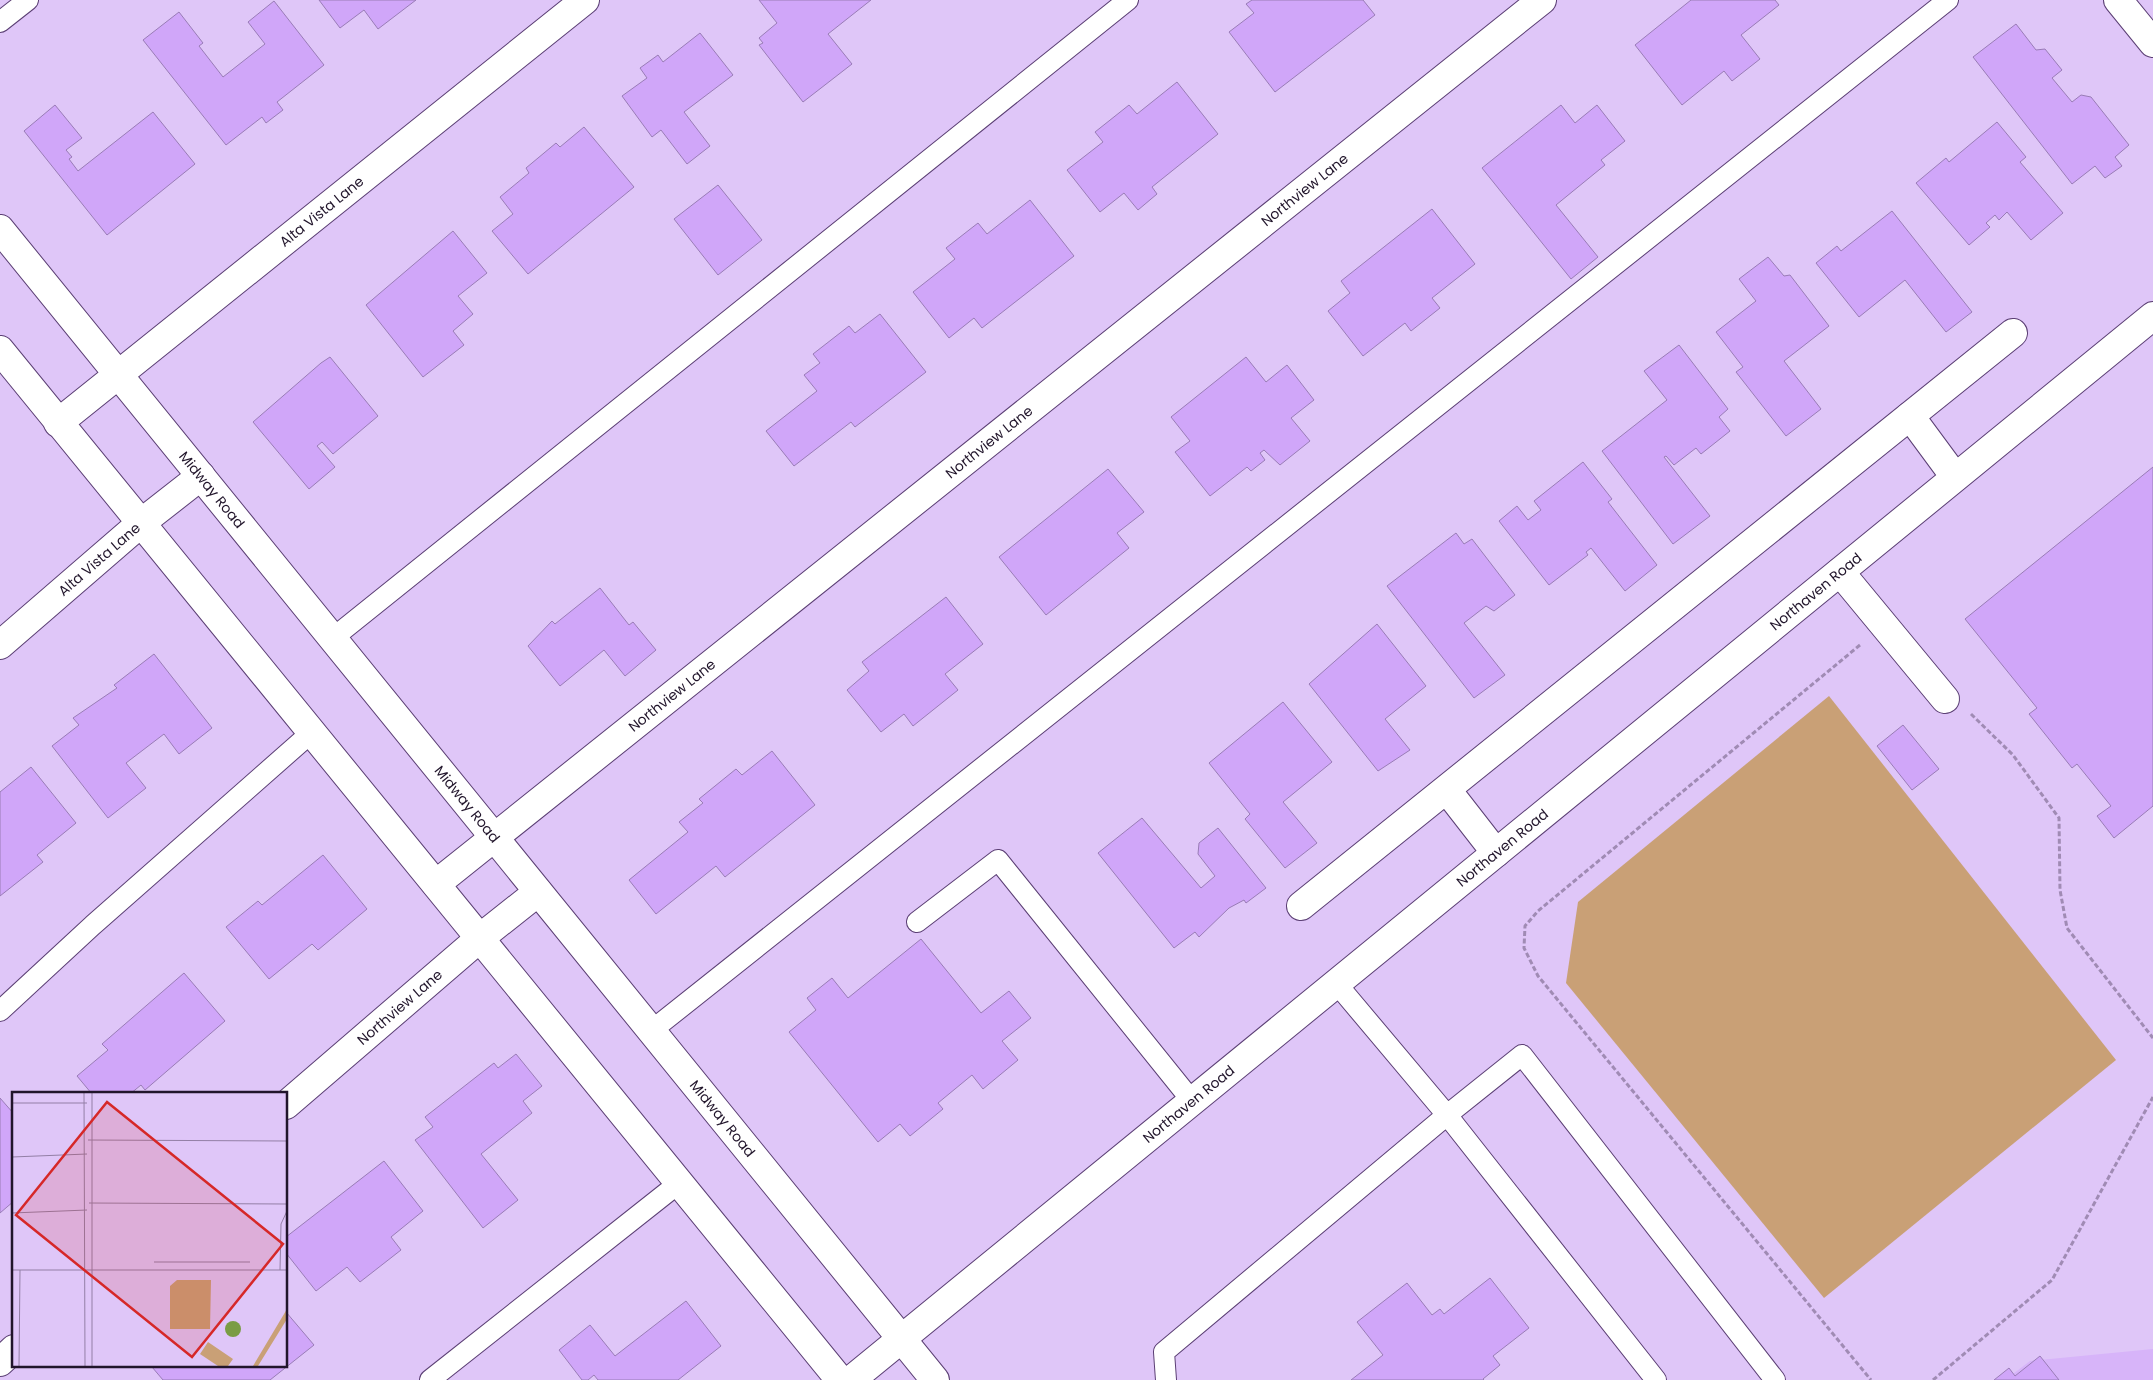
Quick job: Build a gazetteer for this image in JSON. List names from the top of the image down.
{
  "streets": {
    "street": [
      "Northview Lane",
      "Alta Vista Lane",
      "Midway Road",
      "Northaven Road"
    ]
  },
  "crossings": [
    ["Northview Lane", "Midway Road"],
    ["Alta Vista Lane", "Midway Road"],
    ["Midway Road", "Northaven Road"]
  ]
}
